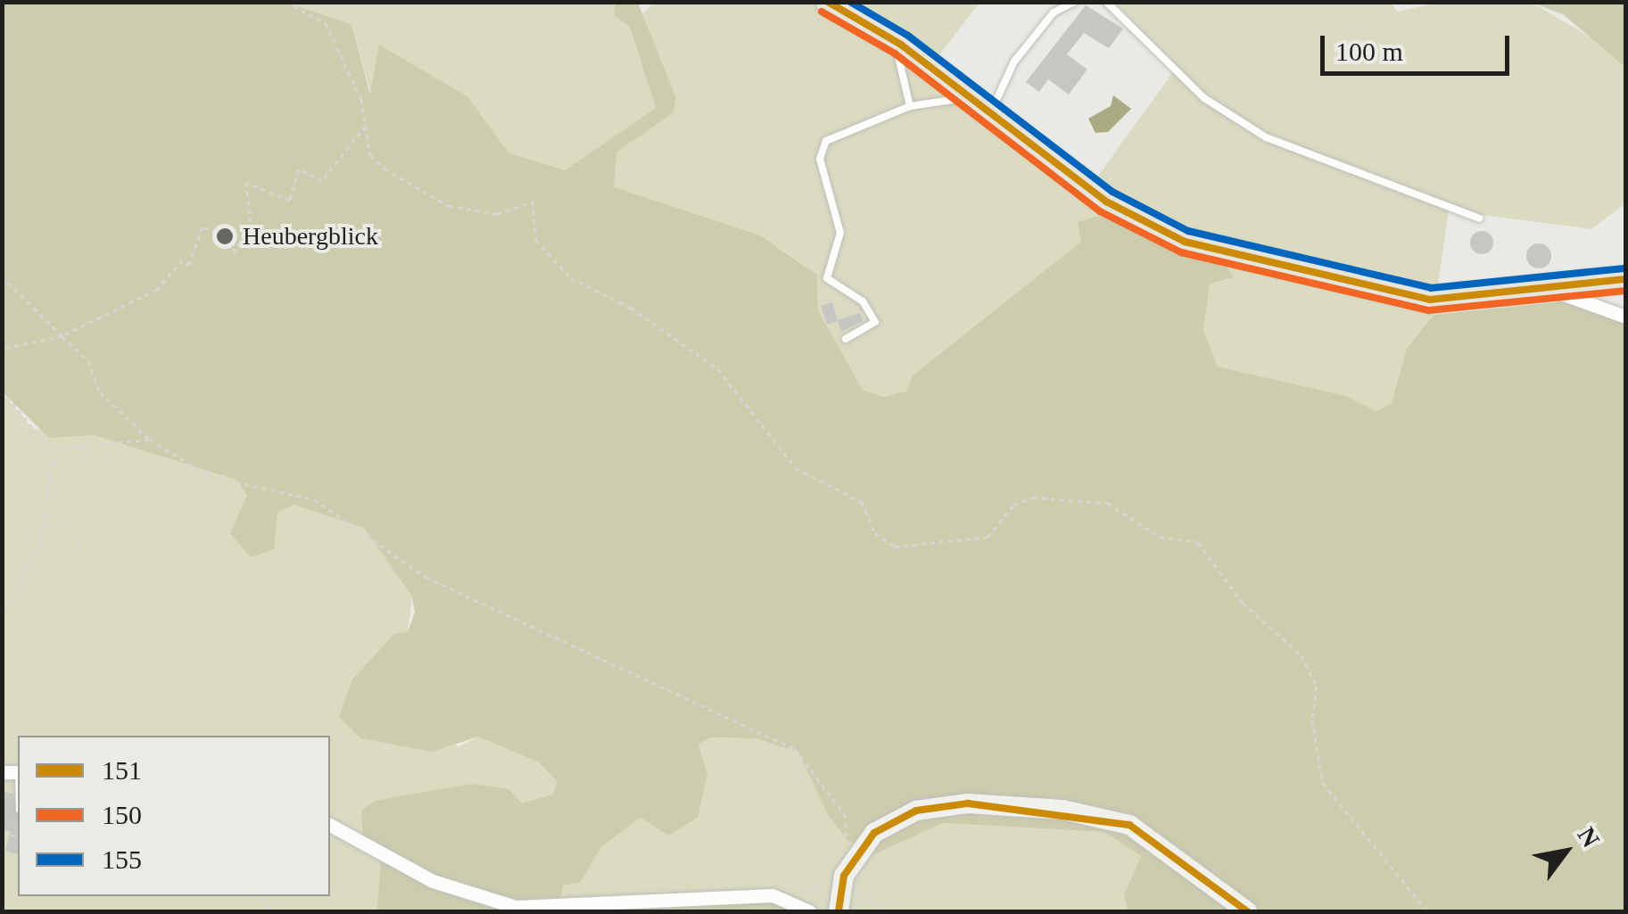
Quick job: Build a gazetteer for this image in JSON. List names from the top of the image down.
{
  "places": ["Heubergblick"],
  "lines": ["transit line 151", "transit line 155", "transit line 150"],
  "legend": ["151", "150", "155"],
  "scale_bar": "100 m",
  "north": "top right"
}
